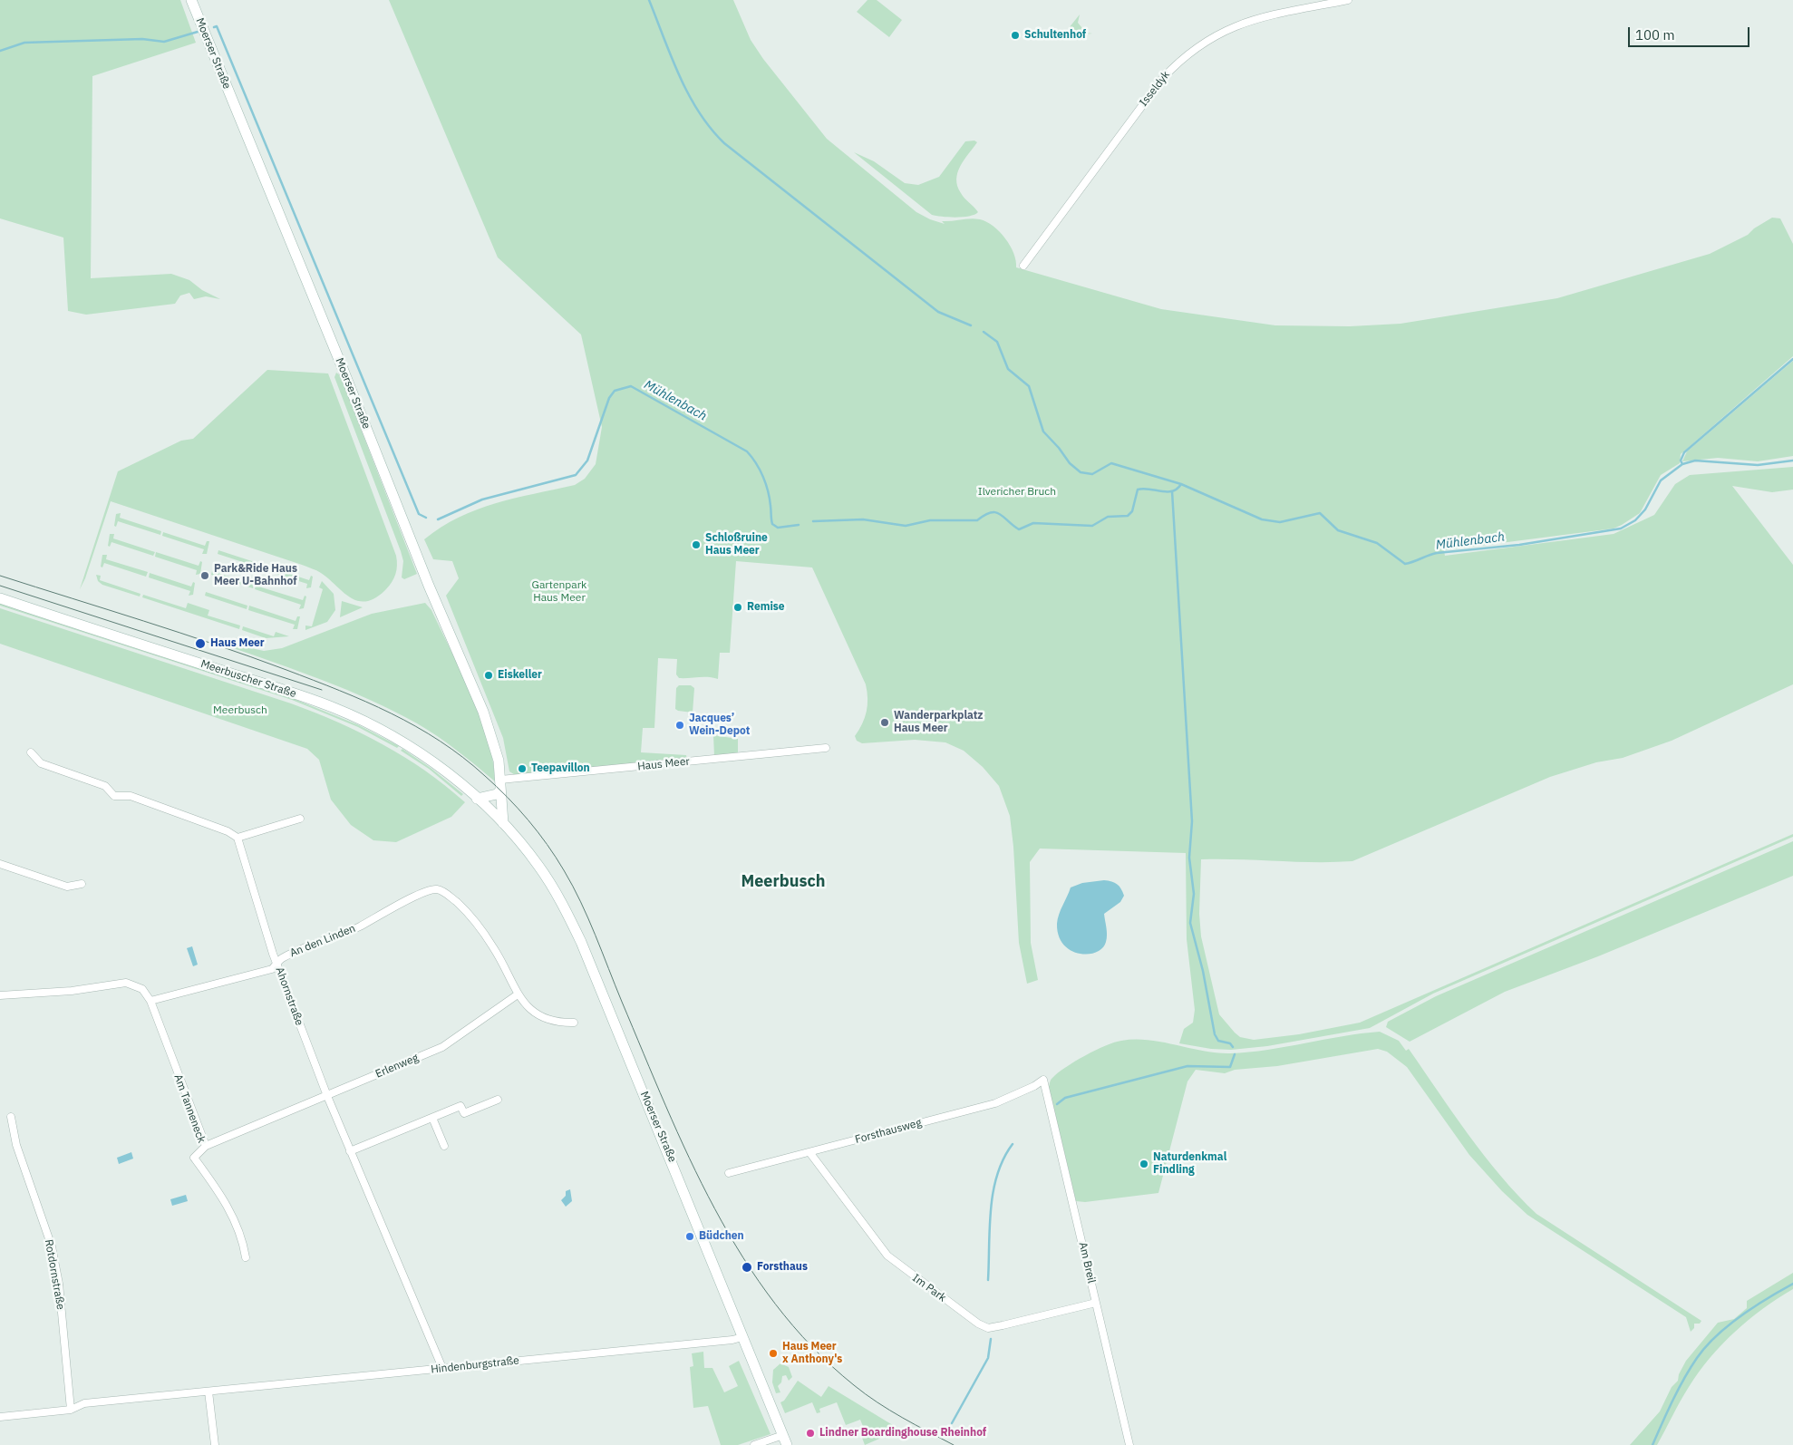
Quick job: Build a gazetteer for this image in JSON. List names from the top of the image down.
{
  "streets": {
    "main road": ["Moerser Straße", "Meerbuscher Straße"],
    "street": [
      "Isseldyk",
      "Haus Meer",
      "An den Linden",
      "Ahornstraße",
      "Erlenweg",
      "Am Tanneneck",
      "Forsthausweg",
      "Am Breil",
      "Rotdornstraße",
      "Im Park",
      "Hindenburgstraße"
    ]
  },
  "crossings": [
    ["Moerser Straße", "Meerbuscher Straße"],
    ["Moerser Straße", "Haus Meer"],
    ["Moerser Straße", "Hindenburgstraße"],
    ["An den Linden", "Ahornstraße"],
    ["An den Linden", "Erlenweg"],
    ["An den Linden", "Am Tanneneck"],
    ["Ahornstraße", "Erlenweg"],
    ["Ahornstraße", "Hindenburgstraße"],
    ["Erlenweg", "Am Tanneneck"],
    ["Forsthausweg", "Am Breil"],
    ["Forsthausweg", "Im Park"],
    ["Am Breil", "Im Park"],
    ["Rotdornstraße", "Hindenburgstraße"]
  ],
  "districts": ["Meerbusch"],
  "water": ["Mühlenbach"],
  "parks": ["Ilvericher Bruch", "Gartenpark Haus Meer", "Meerbusch"],
  "places": [
    "Schultenhof",
    "Schloßruine Haus Meer",
    "Park&Ride Haus Meer U-Bahnhof",
    "Remise",
    "Haus Meer",
    "Eiskeller",
    "Wanderparkplatz Haus Meer",
    "Jacques’ Wein-Depot",
    "Teepavillon",
    "Naturdenkmal Findling",
    "Büdchen",
    "Forsthaus",
    "Haus Meer x Anthony's",
    "Lindner Boardinghouse Rheinhof"
  ],
  "scale_bar": "100 m"
}
